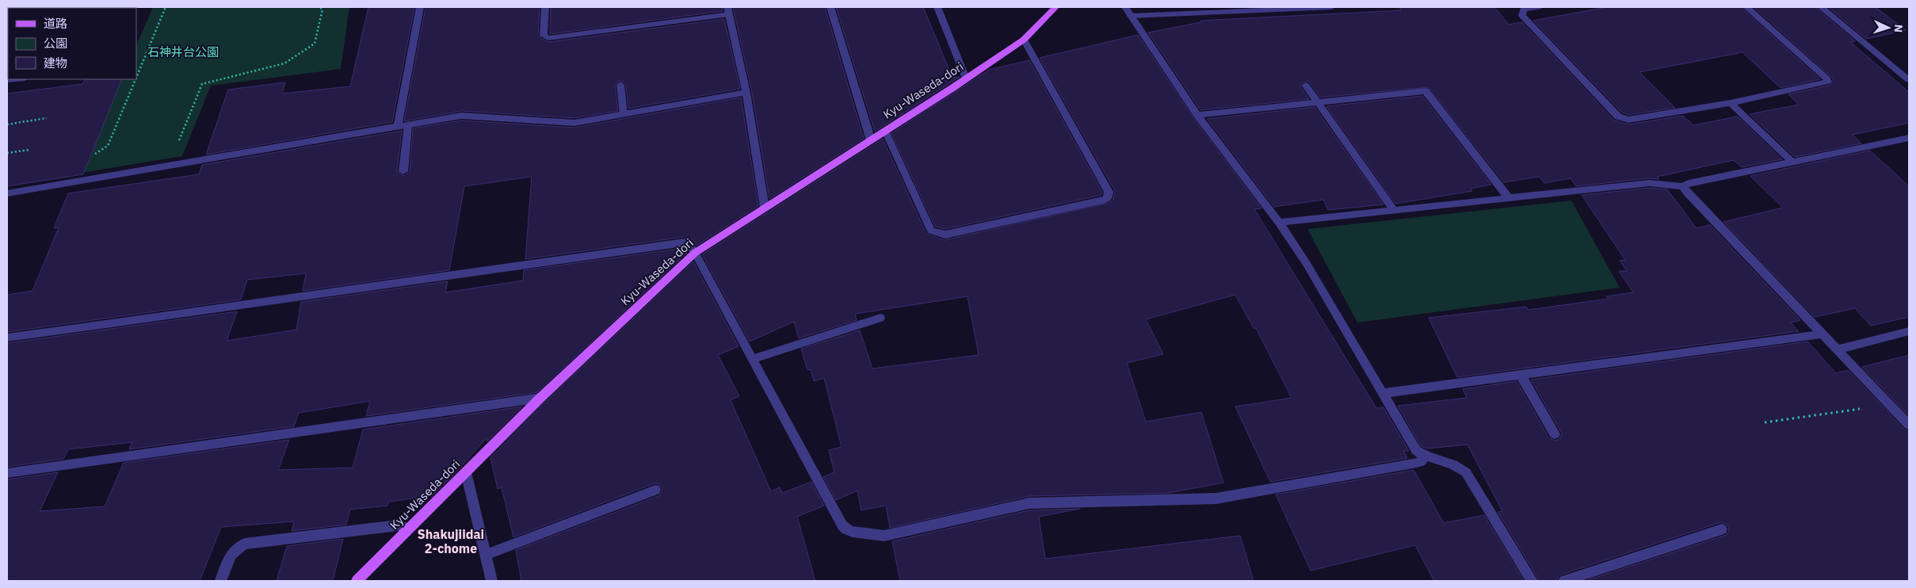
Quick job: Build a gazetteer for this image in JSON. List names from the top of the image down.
{
  "streets": {
    "main road": ["Kyu-Waseda-dori"]
  },
  "districts": ["Shakujiidai 2-chome"],
  "parks": ["石神井台公園"],
  "legend": ["道路", "公園", "建物"],
  "north": "right"
}
